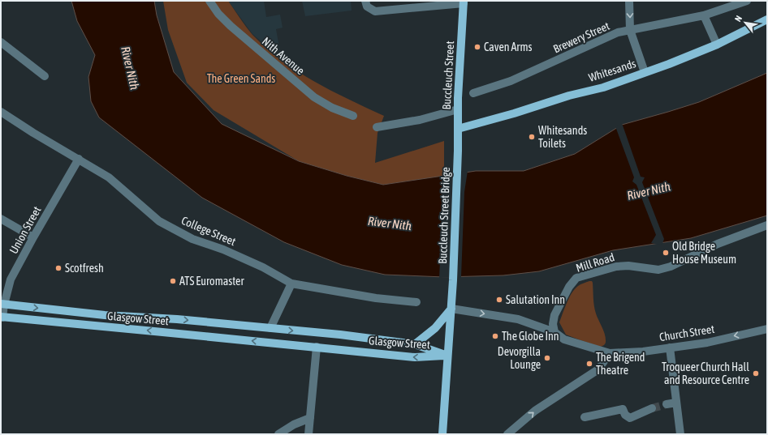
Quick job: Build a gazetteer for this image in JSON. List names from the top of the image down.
{
  "streets": {
    "main road": [
      "Whitesands",
      "Buccleuch Street",
      "Buccleuch Street Bridge",
      "Glasgow Street"
    ],
    "street": [
      "Brewery Street",
      "Nith Avenue",
      "Union Street",
      "College Street",
      "Mill Road",
      "Church Street"
    ]
  },
  "crossings": [
    ["Whitesands", "Buccleuch Street"],
    ["Buccleuch Street", "Buccleuch Street Bridge"],
    ["Buccleuch Street Bridge", "Glasgow Street"],
    ["Buccleuch Street Bridge", "Church Street"],
    ["Union Street", "College Street"],
    ["Union Street", "Glasgow Street"],
    ["Mill Road", "Church Street"]
  ],
  "water": ["River Nith"],
  "parks": ["The Green Sands"],
  "places": [
    "Caven Arms",
    "Whitesands Toilets",
    "Old Bridge House Museum",
    "Scotfresh",
    "ATS Euromaster",
    "Salutation Inn",
    "The Globe Inn",
    "Devorgilla Lounge",
    "The Brigend Theatre",
    "Troqueer Church Hall and Resource Centre"
  ],
  "north": "top left"
}
